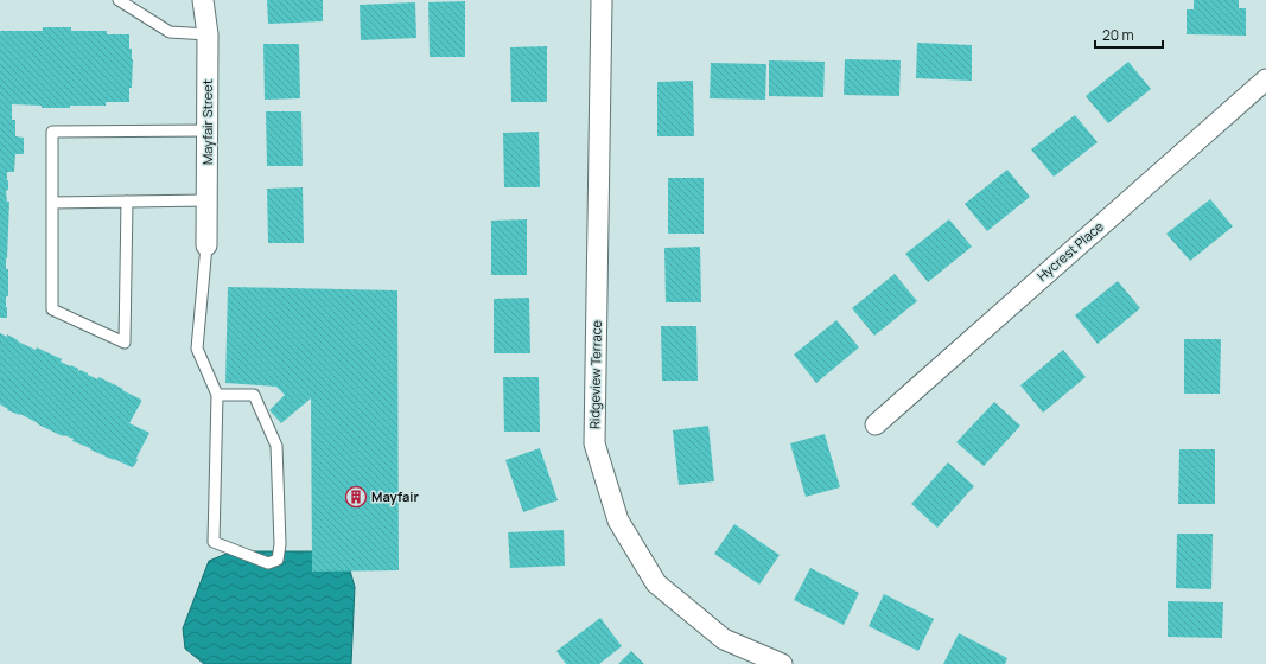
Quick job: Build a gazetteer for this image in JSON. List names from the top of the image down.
{
  "streets": {
    "street": ["Mayfair Street", "Hycrest Place", "Ridgeview Terrace"]
  },
  "places": {
    "building": ["Mayfair"]
  },
  "scale_bar": "20 m"
}
